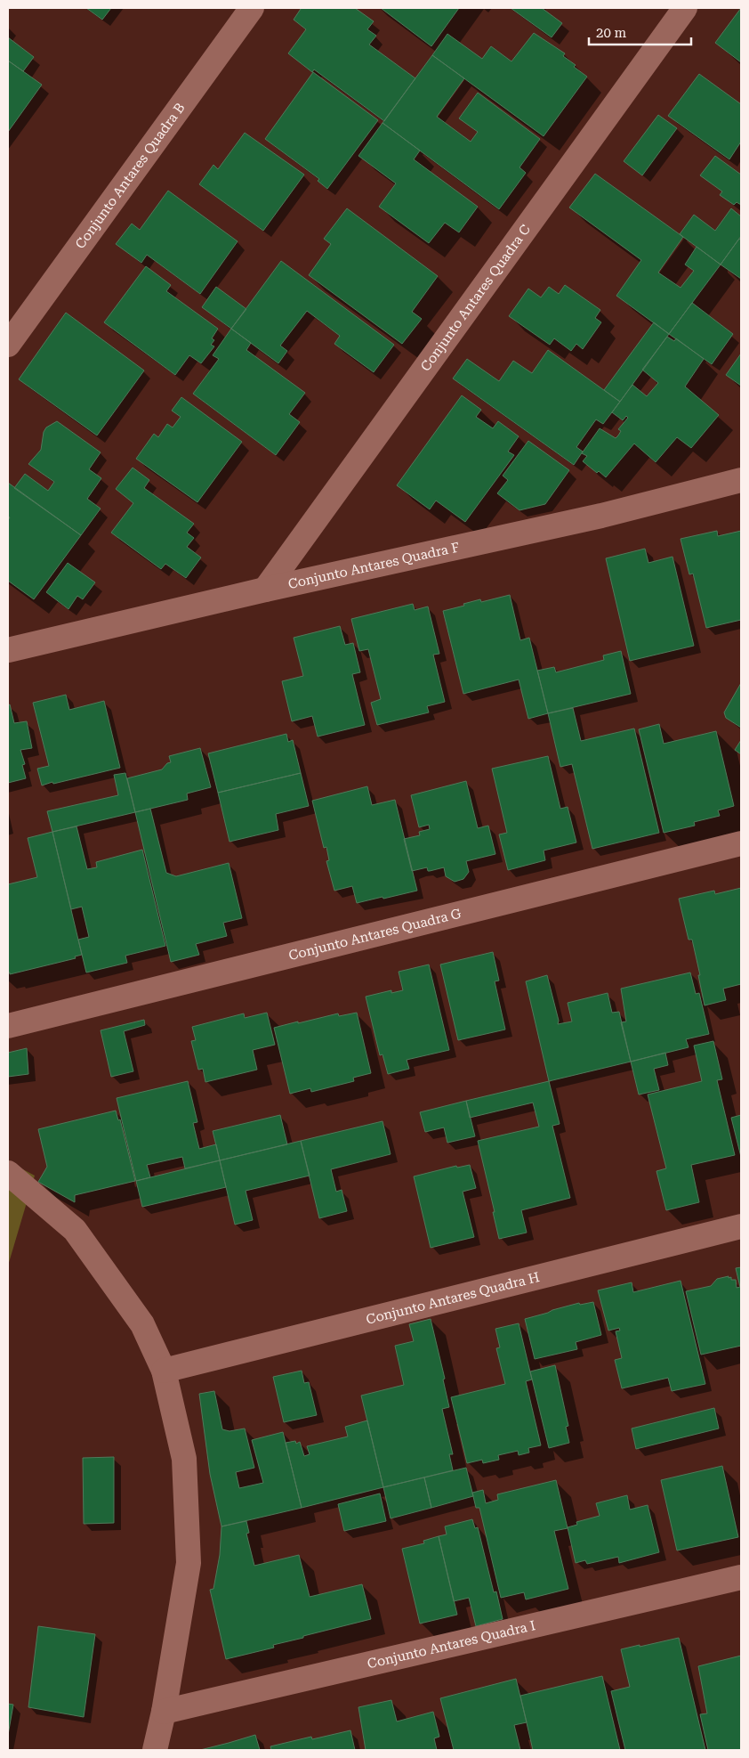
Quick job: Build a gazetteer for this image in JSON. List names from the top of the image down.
{
  "streets": {
    "street": [
      "Conjunto Antares Quadra B",
      "Conjunto Antares Quadra C",
      "Conjunto Antares Quadra F",
      "Conjunto Antares Quadra G",
      "Conjunto Antares Quadra H",
      "Conjunto Antares Quadra I"
    ]
  },
  "crossings": [
    ["Conjunto Antares Quadra C", "Conjunto Antares Quadra F"]
  ],
  "scale_bar": "20 m"
}
